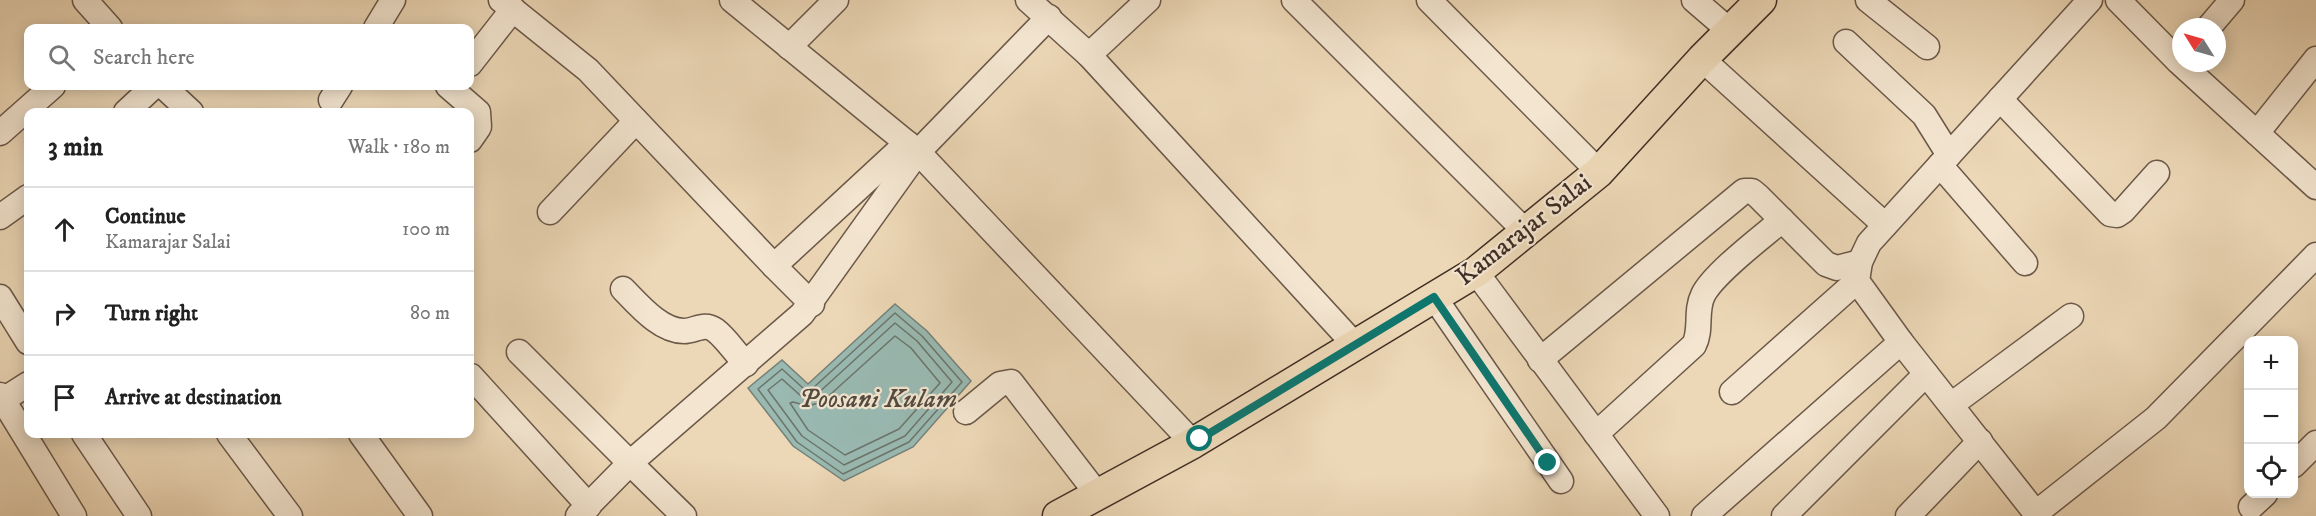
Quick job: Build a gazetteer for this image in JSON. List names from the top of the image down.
{
  "streets": {
    "main road": ["Kamarajar Salai"]
  },
  "water": ["Poosani Kulam"],
  "north": "top left",
  "page": {
    "search": "Search here",
    "heading": ["3 min", "Walk · 180 m"],
    "list": [
      ["Continue", "Kamarajar Salai", "100 m"],
      ["Turn right", "80 m"],
      "Arrive at destination"
    ],
    "map_buttons": ["+", "−"]
  }
}
